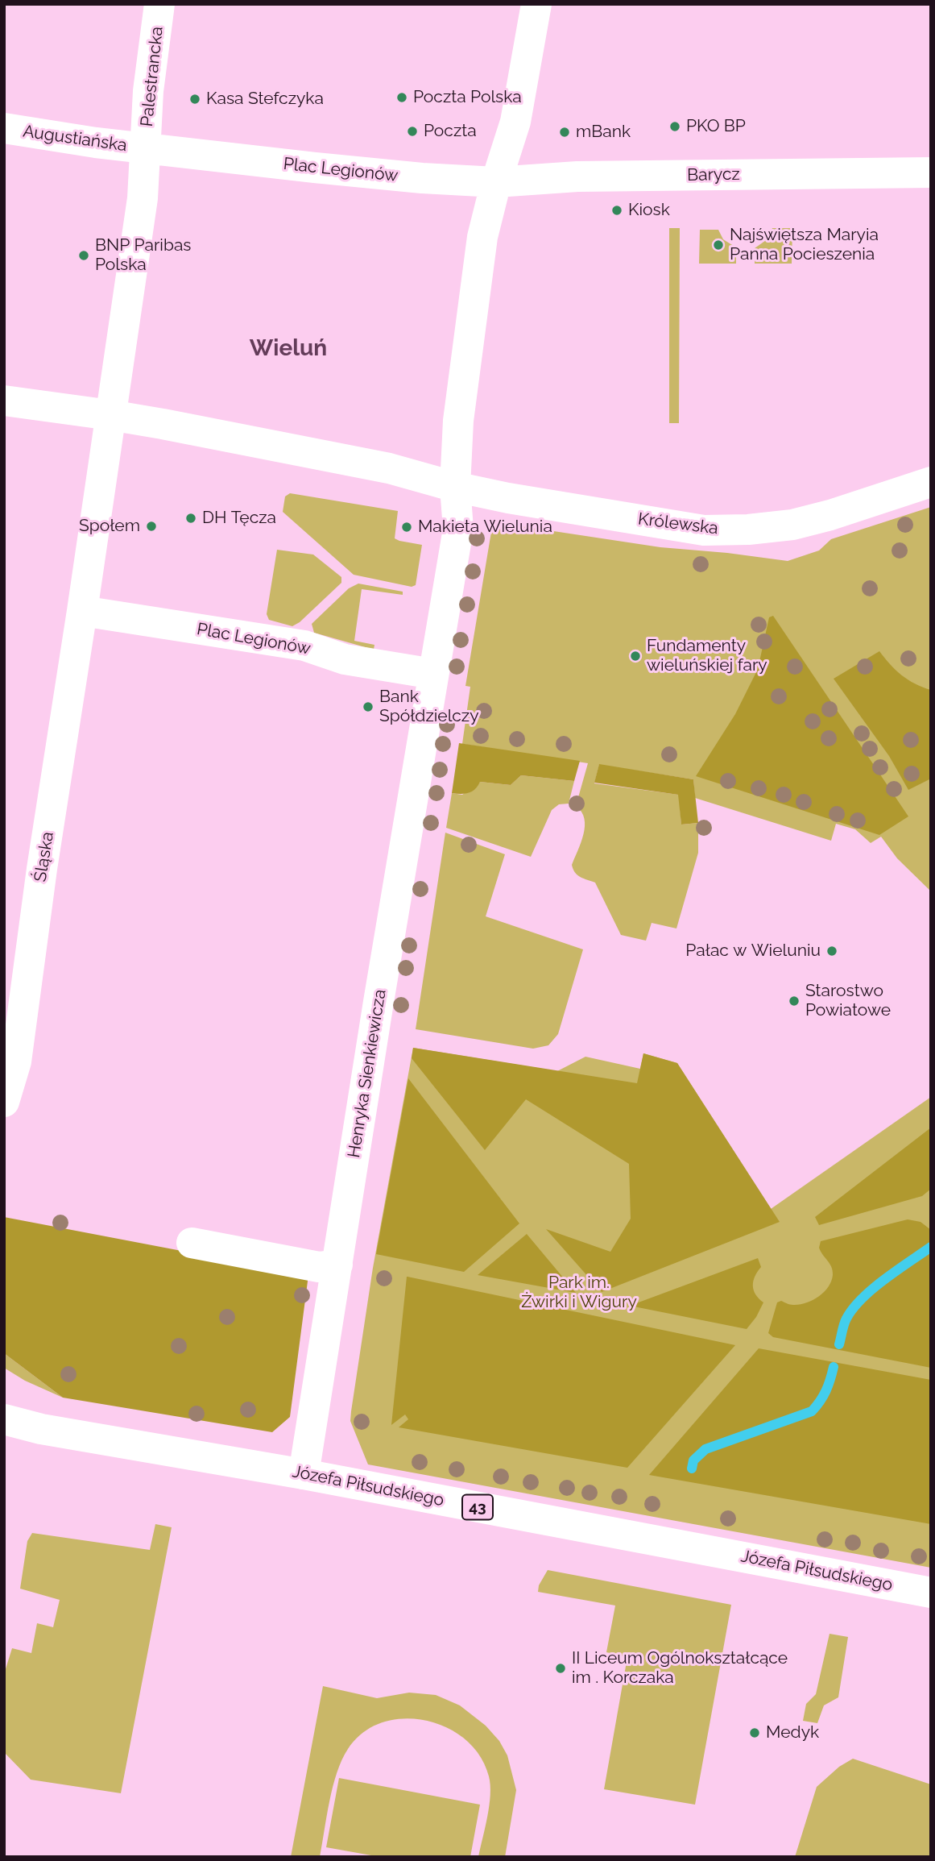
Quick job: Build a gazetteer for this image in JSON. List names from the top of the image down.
{
  "streets": {
    "street": [
      "Palestrancka",
      "Augustiańska",
      "Plac Legionów",
      "Barycz",
      "Królewska",
      "Śląska",
      "Henryka Sienkiewicza",
      "Józefa Piłsudskiego",
      "43"
    ]
  },
  "crossings": [
    ["Palestrancka", "Augustiańska"],
    ["Palestrancka", "Plac Legionów"],
    ["Augustiańska", "Plac Legionów"],
    ["Plac Legionów", "Barycz"],
    ["Plac Legionów", "Śląska"],
    ["Plac Legionów", "Henryka Sienkiewicza"],
    ["Henryka Sienkiewicza", "Józefa Piłsudskiego"]
  ],
  "districts": ["Wieluń"],
  "parks": ["Park im. Żwirki i Wigury"],
  "places": [
    "Poczta Polska",
    "Kasa Stefczyka",
    "PKO BP",
    "Poczta",
    "mBank",
    "Kiosk",
    "Najświętsza Maryia Panna Pocieszenia",
    "BNP Paribas Polska",
    "DH Tęcza",
    "Społem",
    "Makieta Wielunia",
    "Fundamenty wieluńskiej fary",
    "Bank Spółdzielczy",
    "Pałac w Wieluniu",
    "Starostwo Powiatowe",
    "II Liceum Ogólnokształcące im . Korczaka",
    "Medyk"
  ]
}
